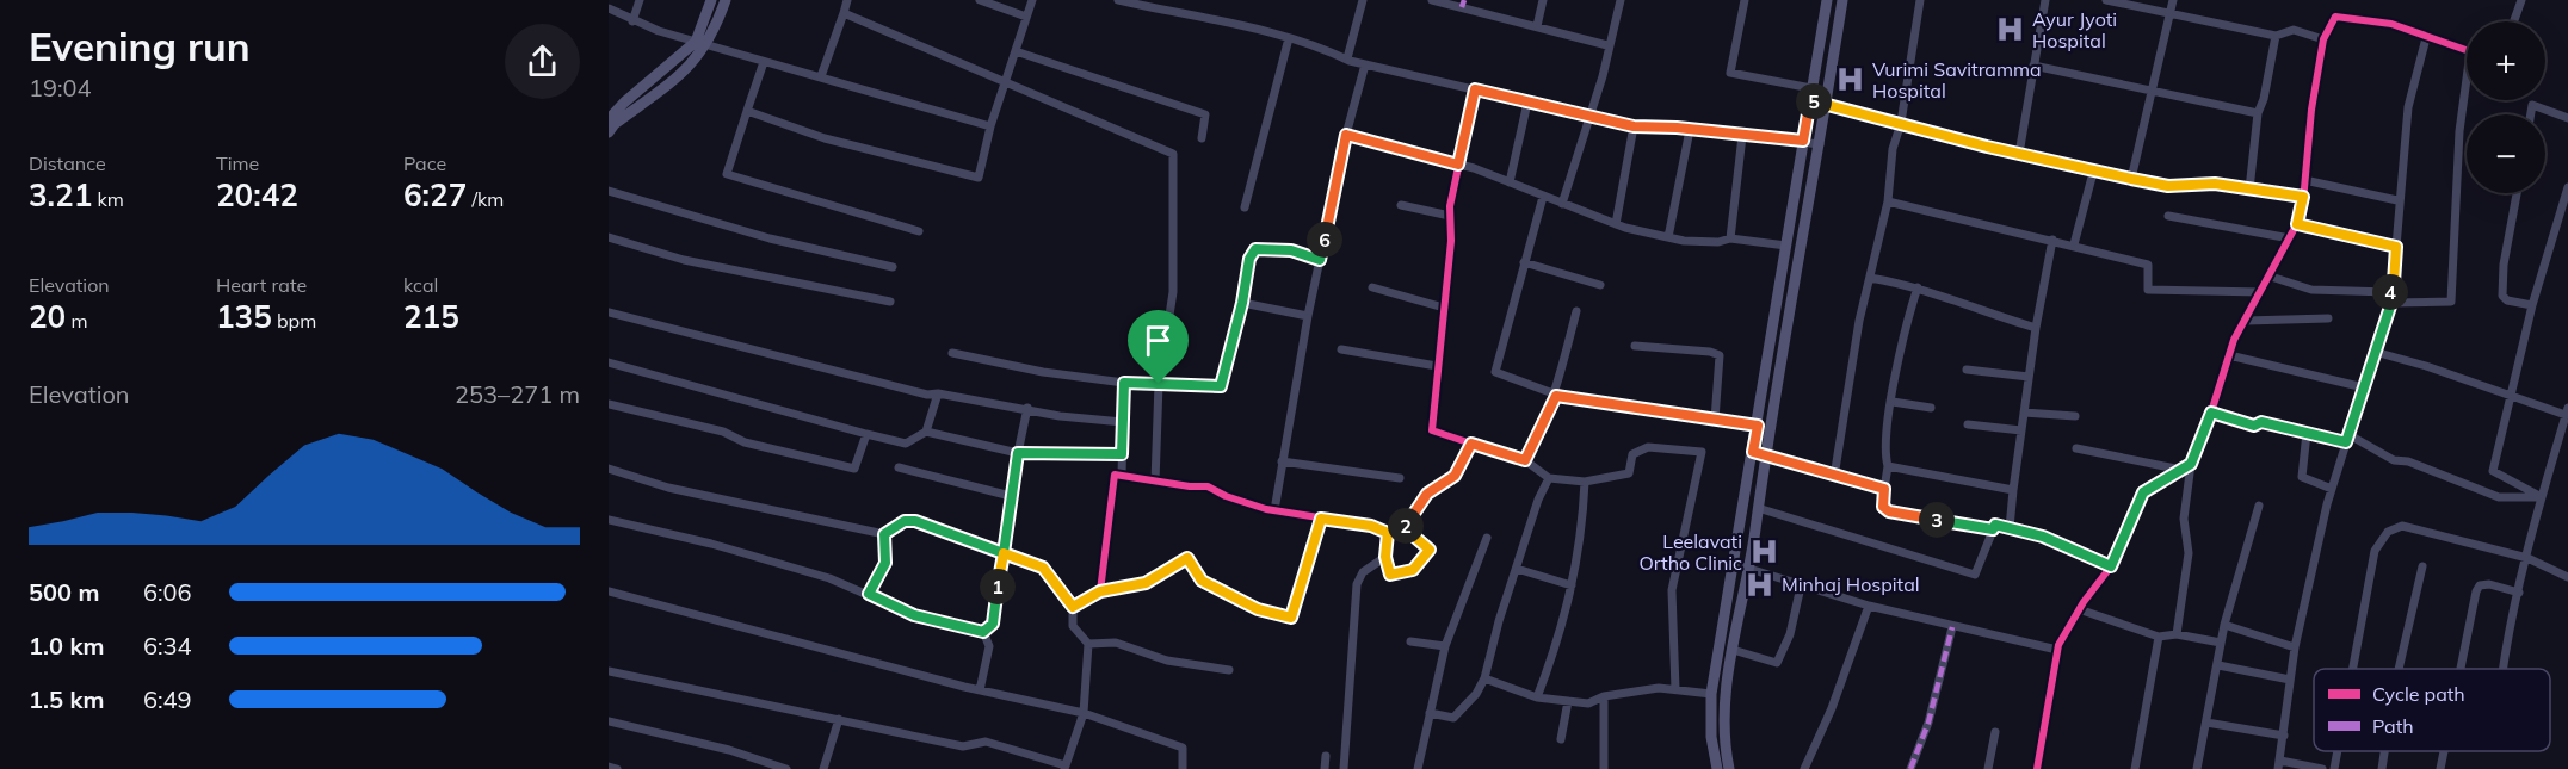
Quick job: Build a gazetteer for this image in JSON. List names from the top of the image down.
{
  "places": {
    "hospital": [
      "Ayur Jyoti Hospital",
      "Vurimi Savitramma Hospital",
      "Leelavati Ortho Clinic",
      "Minhaj Hospital"
    ]
  },
  "legend": ["Cycle path", "Path"],
  "page": {
    "heading": ["Evening run", "19:04"],
    "map_buttons": ["+", "−"],
    "pins": [
      "5",
      "6",
      "4",
      "3",
      "2",
      "1"
    ],
    "stats": [
      ["Distance", "3.21 km"],
      ["Time", "20:42"],
      ["Pace", "6:27 /km"],
      ["Elevation", "20 m"],
      ["Heart rate", "135 bpm"],
      ["kcal", "215"]
    ],
    "chart": ["Elevation", "253–271 m"],
    "list": [
      {
        "name": "500 m",
        "note": "6:06"
      },
      {
        "name": "1.0 km",
        "note": "6:34"
      },
      {
        "name": "1.5 km",
        "note": "6:49"
      }
    ]
  }
}
